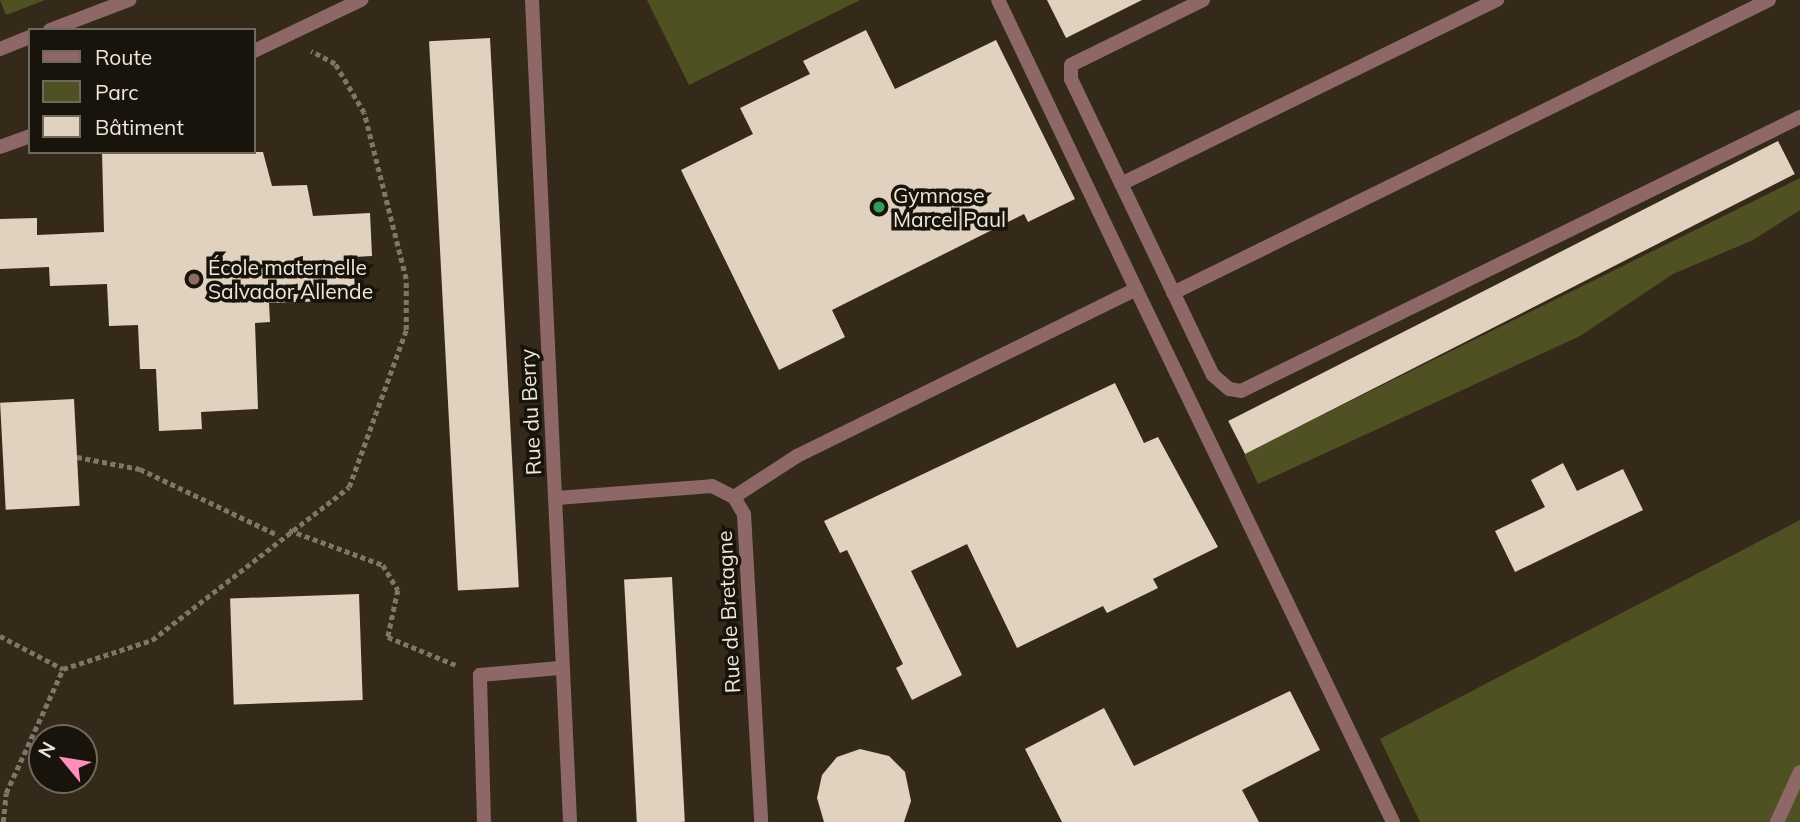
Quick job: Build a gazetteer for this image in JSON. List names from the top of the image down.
{
  "streets": {
    "street": ["Rue du Berry", "Rue de Bretagne"]
  },
  "places": ["Gymnase Marcel Paul", "École maternelle Salvador Allende"],
  "legend": ["Route", "Parc", "Bâtiment"],
  "north": "top left"
}
